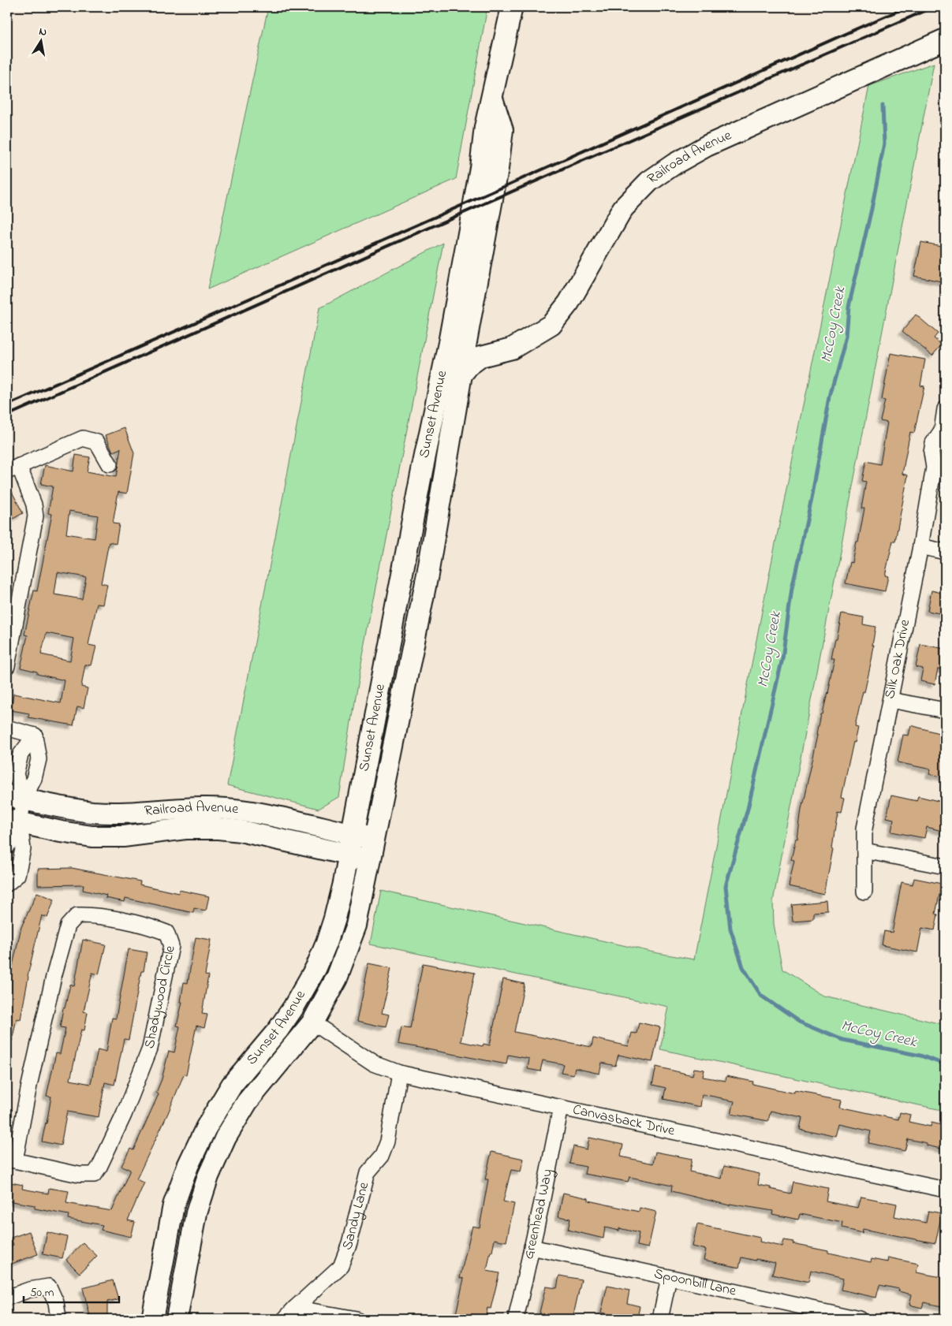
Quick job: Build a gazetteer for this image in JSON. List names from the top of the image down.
{
  "streets": {
    "main road": ["Railroad Avenue", "Sunset Avenue"],
    "street": [
      "Silk Oak Drive",
      "Shadywood Circle",
      "Canvasback Drive",
      "Greenhead Way",
      "Sandy Lane",
      "Spoonbill Lane"
    ]
  },
  "crossings": [
    ["Railroad Avenue", "Sunset Avenue"],
    ["Sunset Avenue", "Canvasback Drive"],
    ["Canvasback Drive", "Greenhead Way"],
    ["Canvasback Drive", "Sandy Lane"],
    ["Greenhead Way", "Spoonbill Lane"]
  ],
  "water": ["McCoy Creek"],
  "scale_bar": "50 m",
  "north": "top"
}
